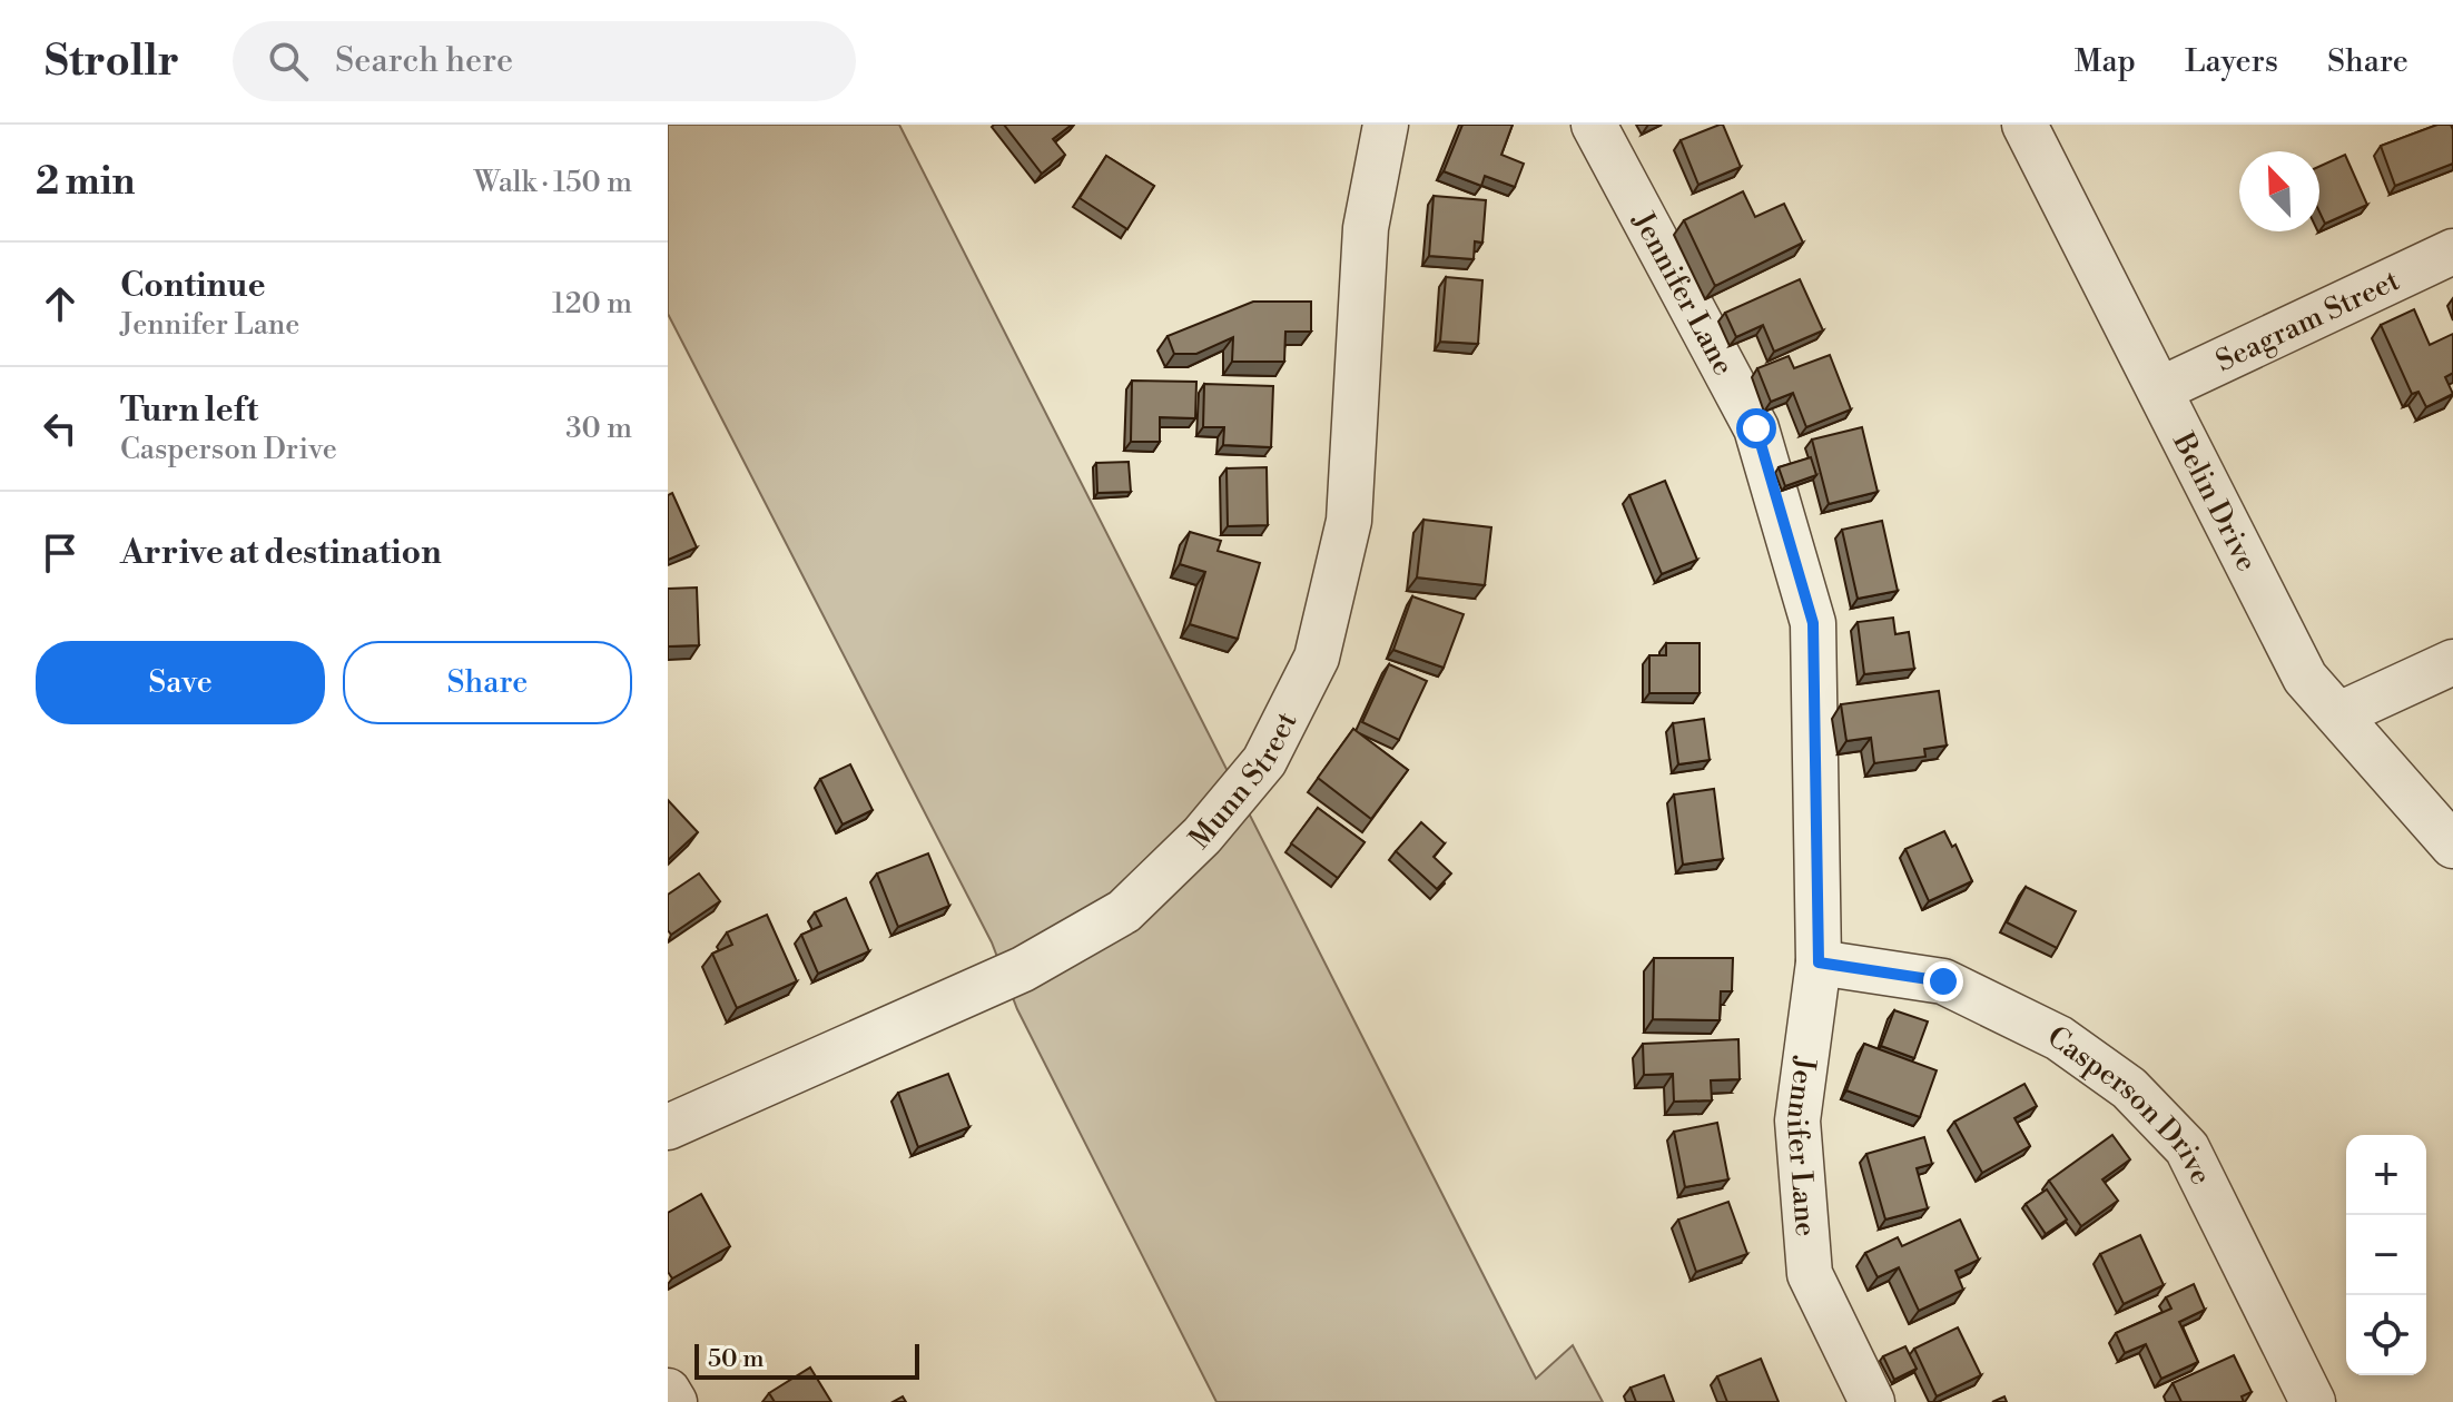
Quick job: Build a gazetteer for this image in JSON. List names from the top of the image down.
{
  "streets": {
    "street": [
      "Jennifer Lane",
      "Seagram Street",
      "Belin Drive",
      "Munn Street",
      "Casperson Drive"
    ]
  },
  "crossings": [
    ["Jennifer Lane", "Casperson Drive"],
    ["Seagram Street", "Belin Drive"]
  ],
  "scale_bar": "50 m",
  "north": "top left",
  "page": {
    "header": "Strollr",
    "search": "Search here",
    "nav": ["Map", "Layers", "Share"],
    "heading": ["2 min", "Walk · 150 m"],
    "list": [
      ["Continue", "Jennifer Lane", "120 m"],
      ["Turn left", "Casperson Drive", "30 m"],
      "Arrive at destination"
    ],
    "buttons": ["Save", "Share"],
    "map_buttons": ["+", "−"],
    "scale": "50 m"
  }
}
